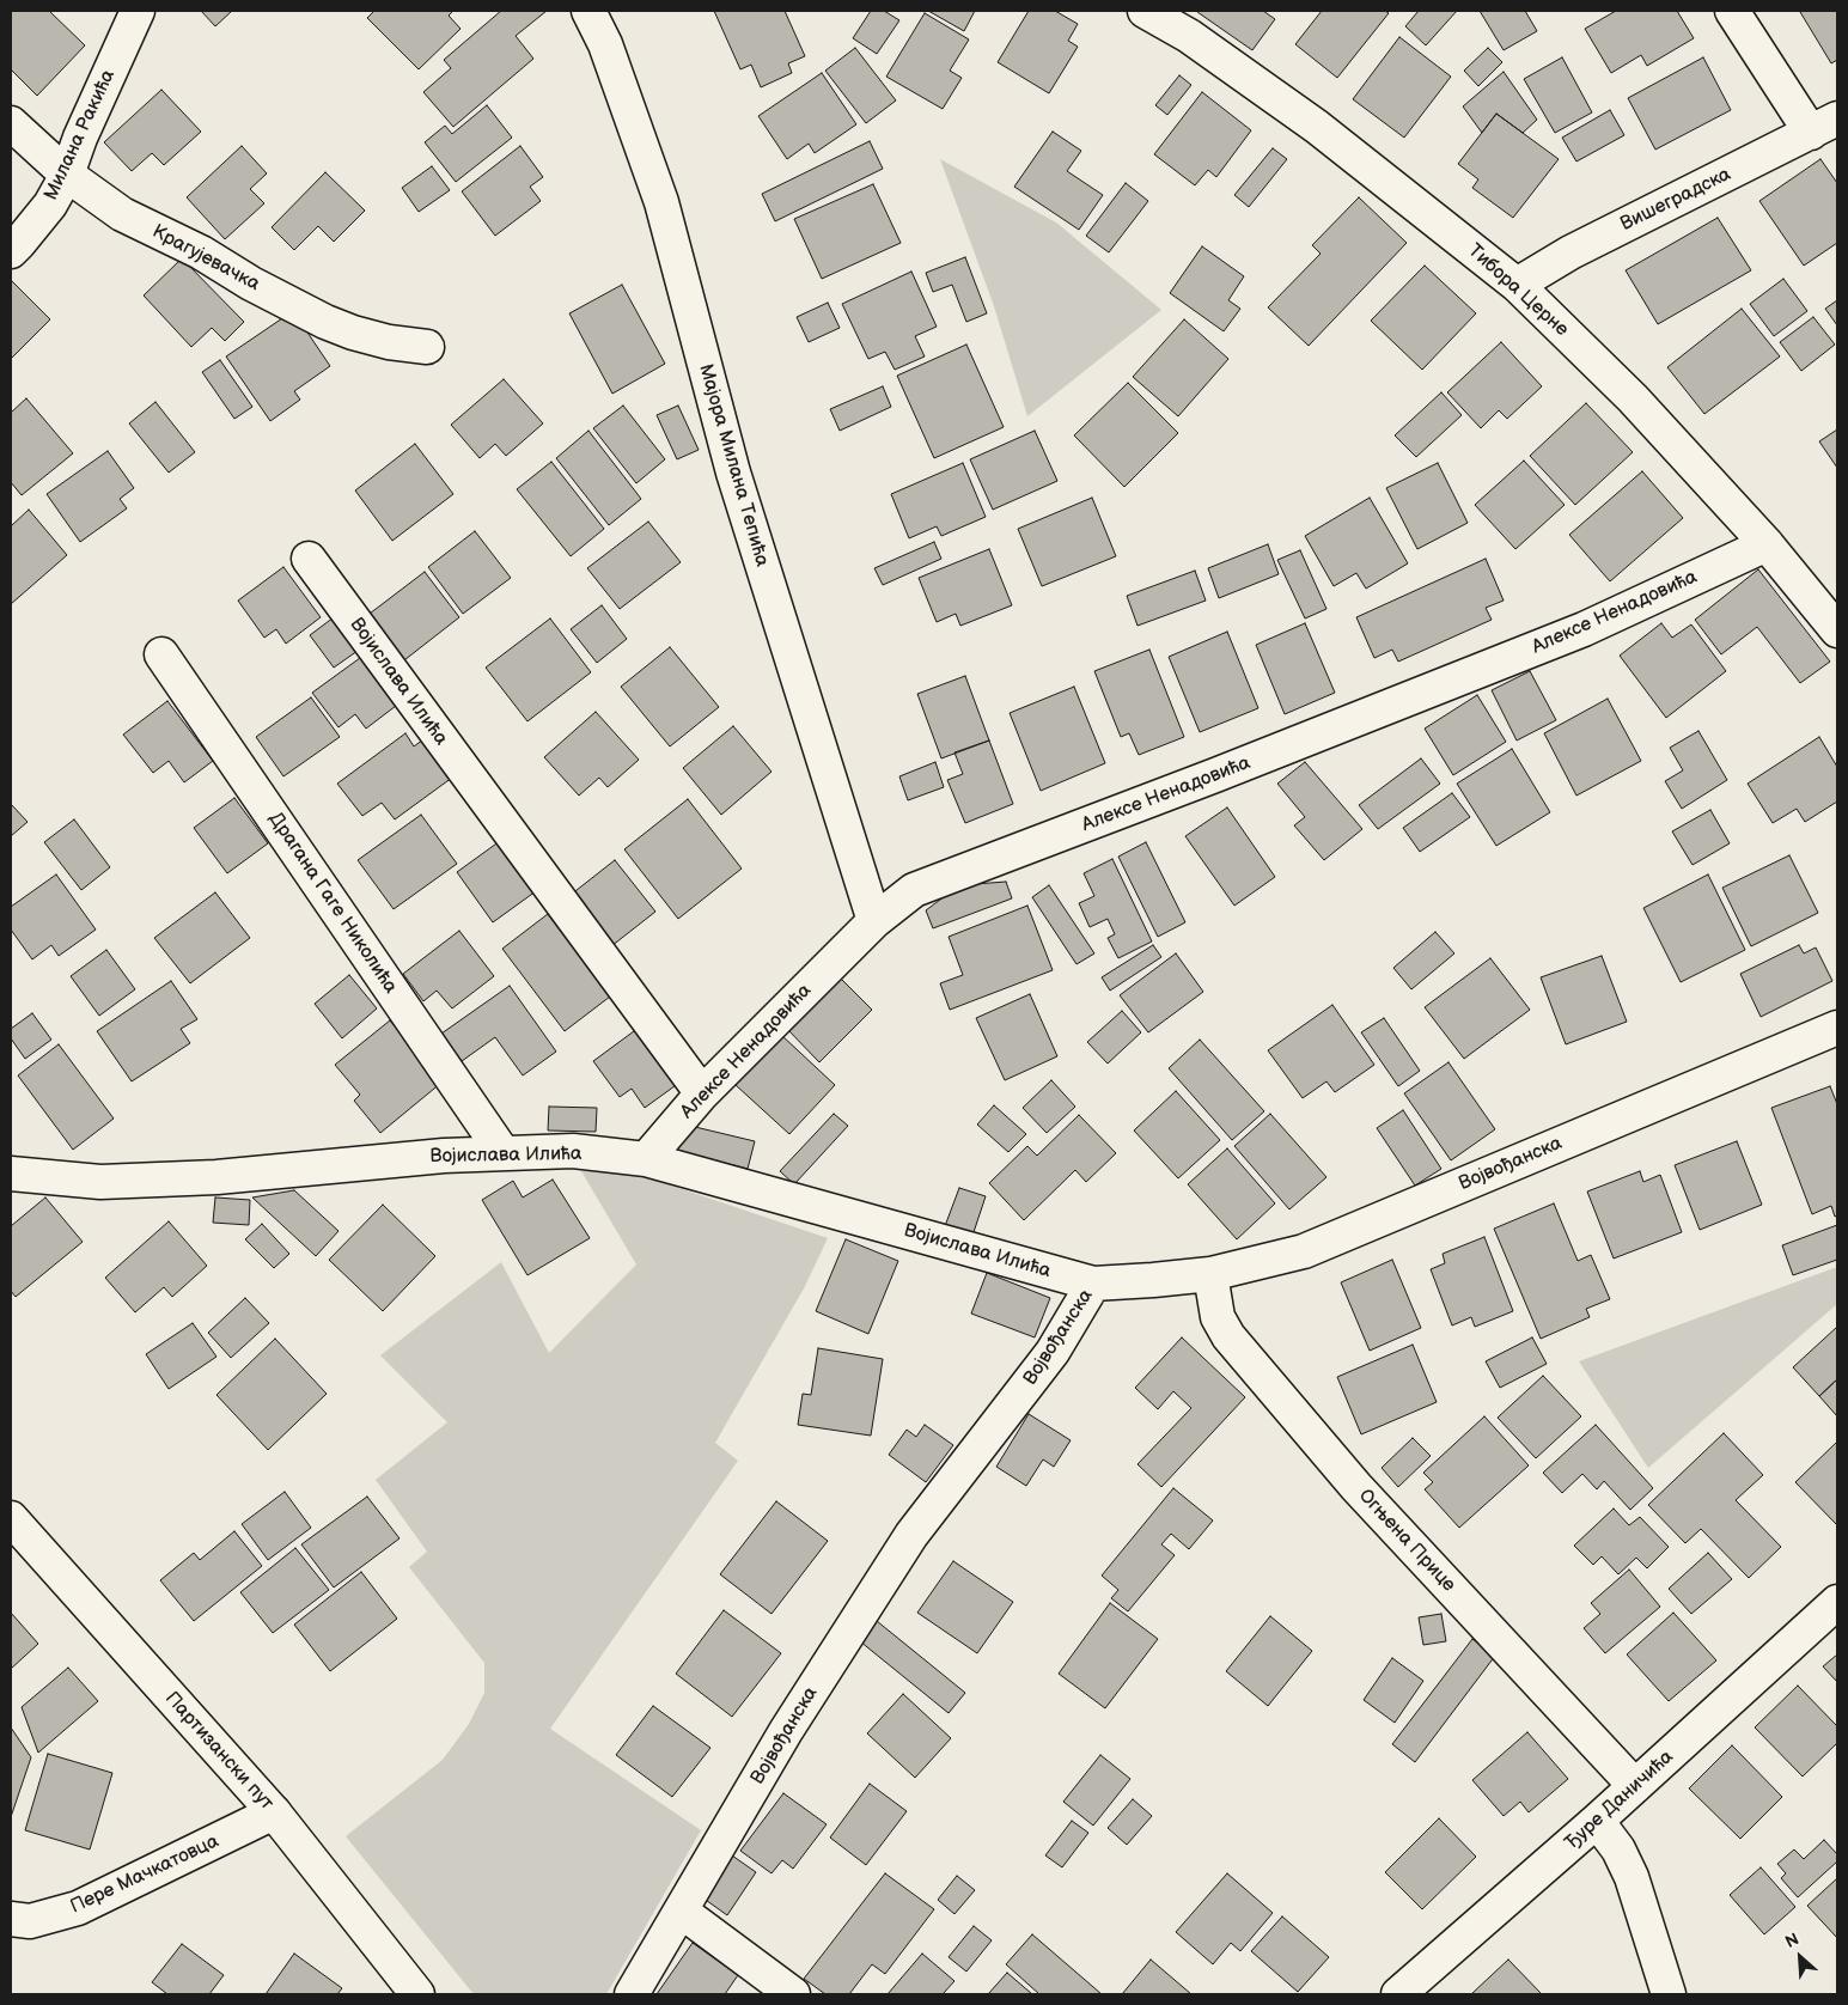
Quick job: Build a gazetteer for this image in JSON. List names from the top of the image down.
{
  "streets": {
    "street": [
      "Милана Ракића",
      "Вишеградска",
      "Крагујевачка",
      "Тибора Церне",
      "Мајора Милана Тепића",
      "Алексе Ненадовића",
      "Војислава Илића",
      "Драгана Гаге Николића",
      "Војвођанска",
      "Огњена Прице",
      "Партизански пут",
      "Ђуре Даничића",
      "Пере Мачкатовца"
    ]
  },
  "crossings": [
    ["Милана Ракића", "Крагујевачка"],
    ["Вишеградска", "Тибора Церне"],
    ["Тибора Церне", "Алексе Ненадовића"],
    ["Мајора Милана Тепића", "Алексе Ненадовића"],
    ["Алексе Ненадовића", "Војислава Илића"],
    ["Војислава Илића", "Драгана Гаге Николића"],
    ["Војислава Илића", "Војвођанска"],
    ["Војвођанска", "Огњена Прице"],
    ["Огњена Прице", "Ђуре Даничића"],
    ["Партизански пут", "Пере Мачкатовца"]
  ],
  "north": "top left"
}
